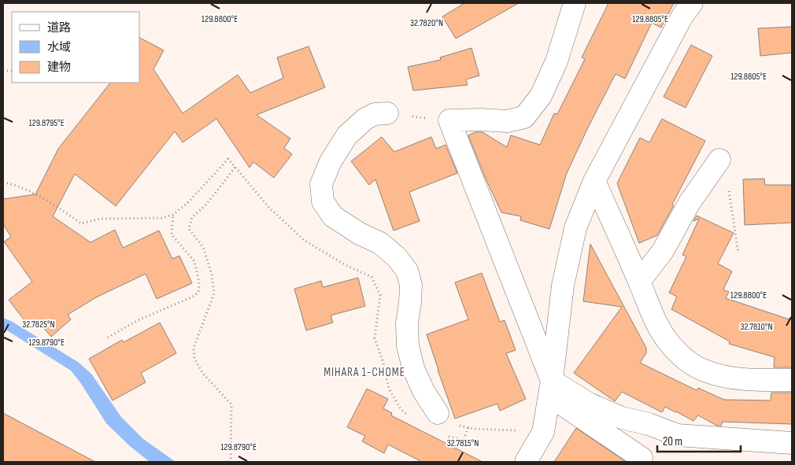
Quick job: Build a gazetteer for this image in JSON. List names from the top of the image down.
{
  "districts": ["MIHARA 1-CHOME"],
  "legend": ["道路", "水域", "建物"],
  "scale_bar": "20 m",
  "coordinates": [
    "129.8800°E",
    "129.8805°E",
    "32.7820°N",
    "129.8795°E",
    "32.7825°N",
    "32.7810°N",
    "129.8790°E",
    "32.7815°N"
  ]
}
